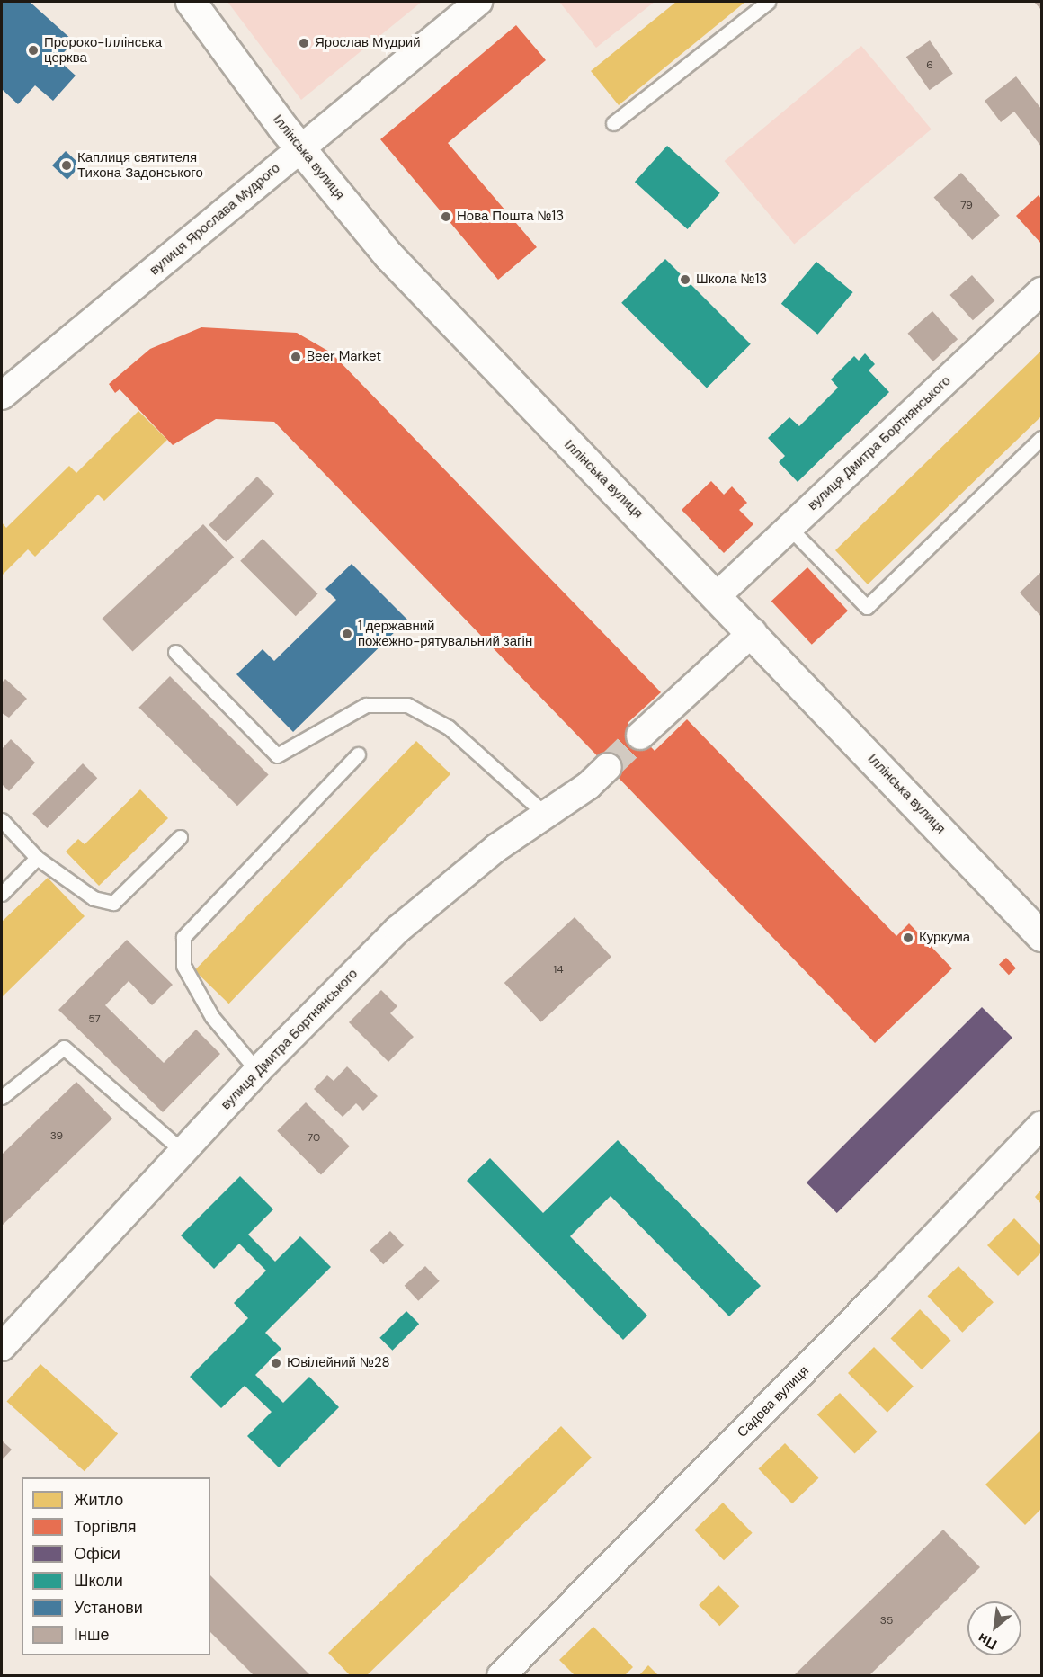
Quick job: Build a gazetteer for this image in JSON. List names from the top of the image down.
{
  "streets": {
    "main road": ["Іллінська вулиця"],
    "street": ["вулиця Ярослава Мудрого", "вулиця Дмитра Бортнянського", "Садова вулиця"]
  },
  "crossings": [
    ["Іллінська вулиця", "вулиця Ярослава Мудрого"],
    ["Іллінська вулиця", "вулиця Дмитра Бортнянського"]
  ],
  "places": [
    "Ярослав Мудрий",
    "Пророко-Іллінська церква",
    "Каплиця святителя Тихона Задонського",
    "Нова Пошта №13",
    "Школа №13",
    "Beer Market",
    "1 державний пожежно-рятувальний загін",
    "Куркума",
    "Ювілейний №28"
  ],
  "house_numbers": [
    "6",
    "79",
    "14",
    "57",
    "39",
    "70",
    "35"
  ],
  "legend": [
    "Житло",
    "Торгівля",
    "Офіси",
    "Школи",
    "Установи",
    "Інше"
  ],
  "north": "bottom left"
}
